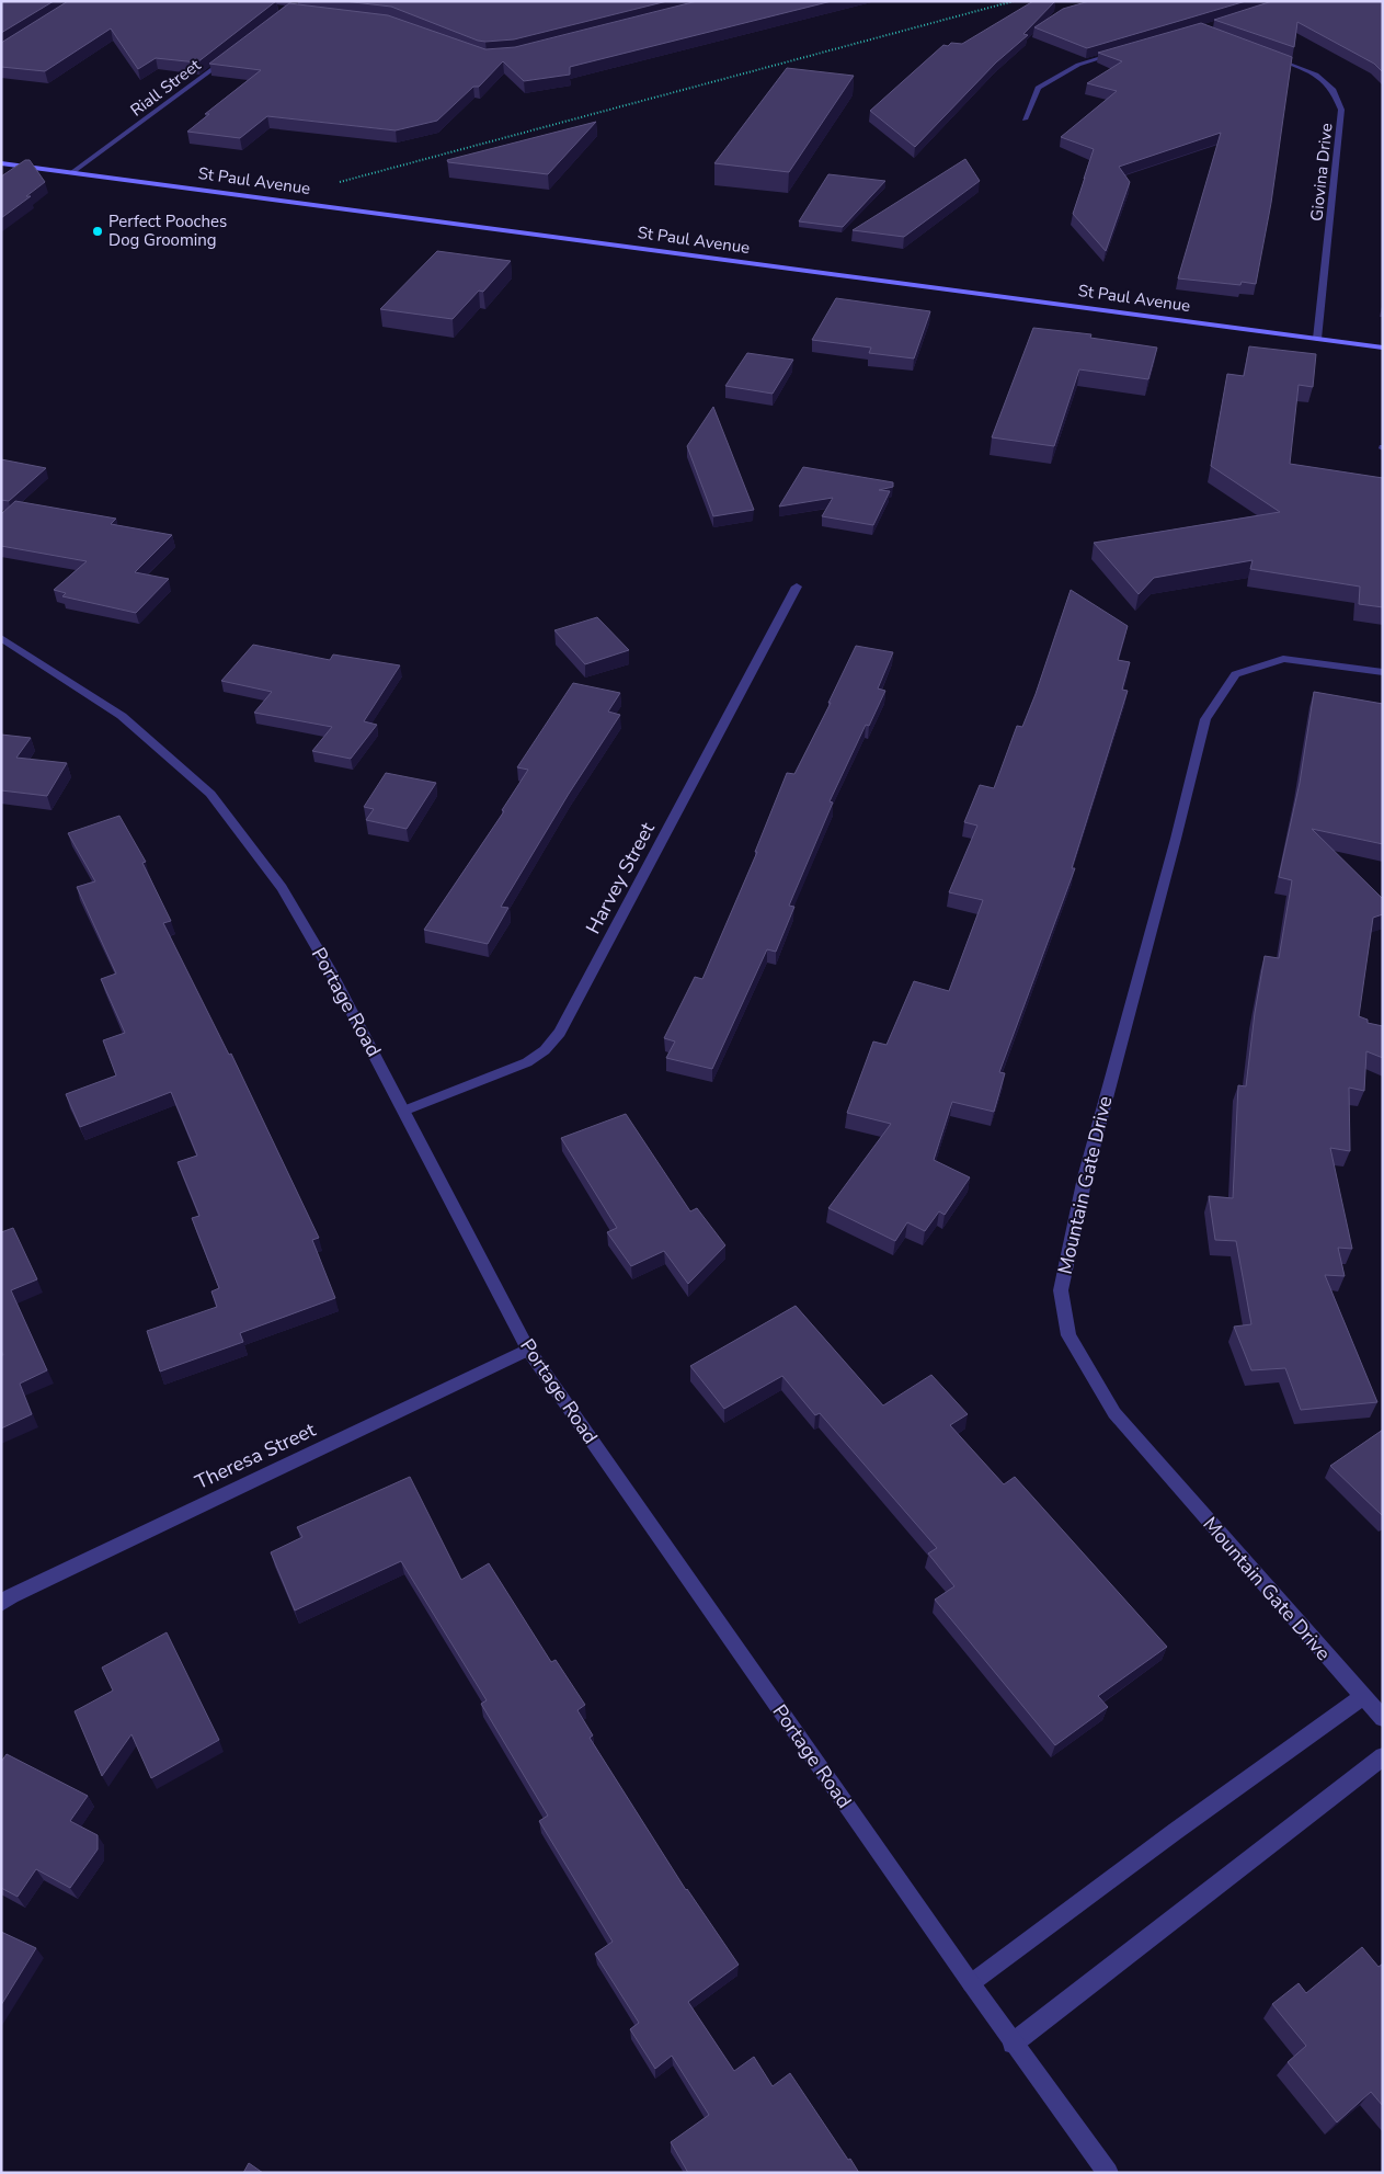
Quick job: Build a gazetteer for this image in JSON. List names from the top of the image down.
{
  "streets": {
    "main road": ["St Paul Avenue"],
    "street": [
      "Riall Street",
      "Giovina Drive",
      "Harvey Street",
      "Portage Road",
      "Mountain Gate Drive",
      "Theresa Street"
    ]
  },
  "crossings": [
    ["Riall Street", "St Paul Avenue"],
    ["Giovina Drive", "St Paul Avenue"],
    ["Harvey Street", "Portage Road"],
    ["Portage Road", "Theresa Street"]
  ],
  "places": ["Perfect Pooches Dog Grooming"]
}
